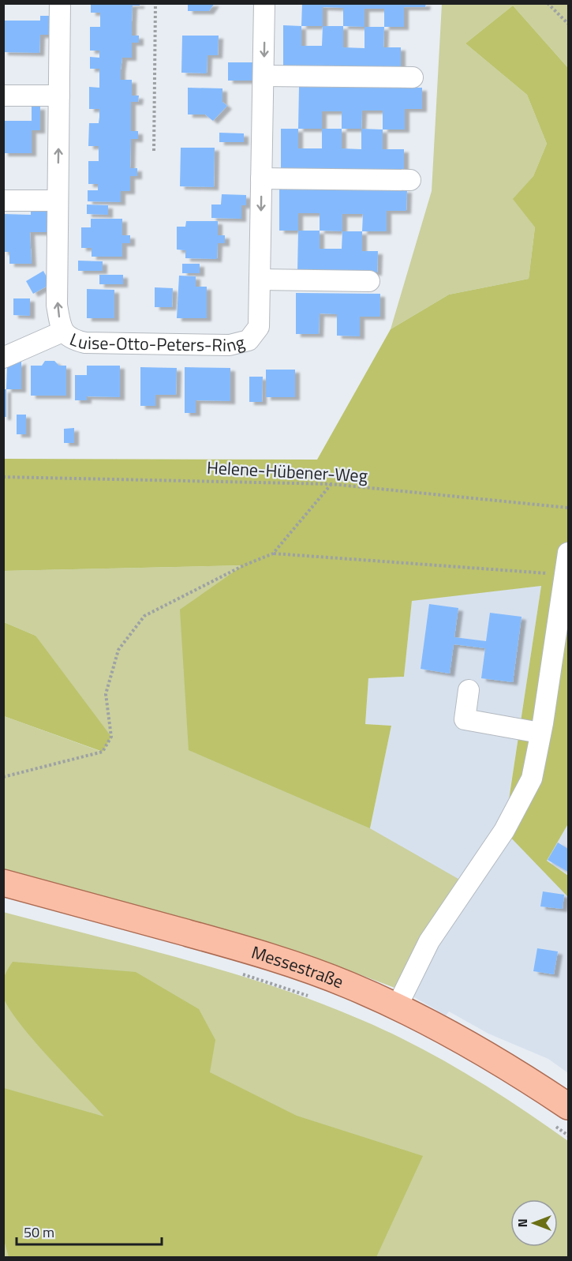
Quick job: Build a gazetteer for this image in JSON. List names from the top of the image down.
{
  "streets": {
    "main road": ["Messestraße"],
    "street": ["Luise-Otto-Peters-Ring"],
    "path": ["Helene-Hübener-Weg"]
  },
  "scale_bar": "50 m",
  "north": "left"
}
